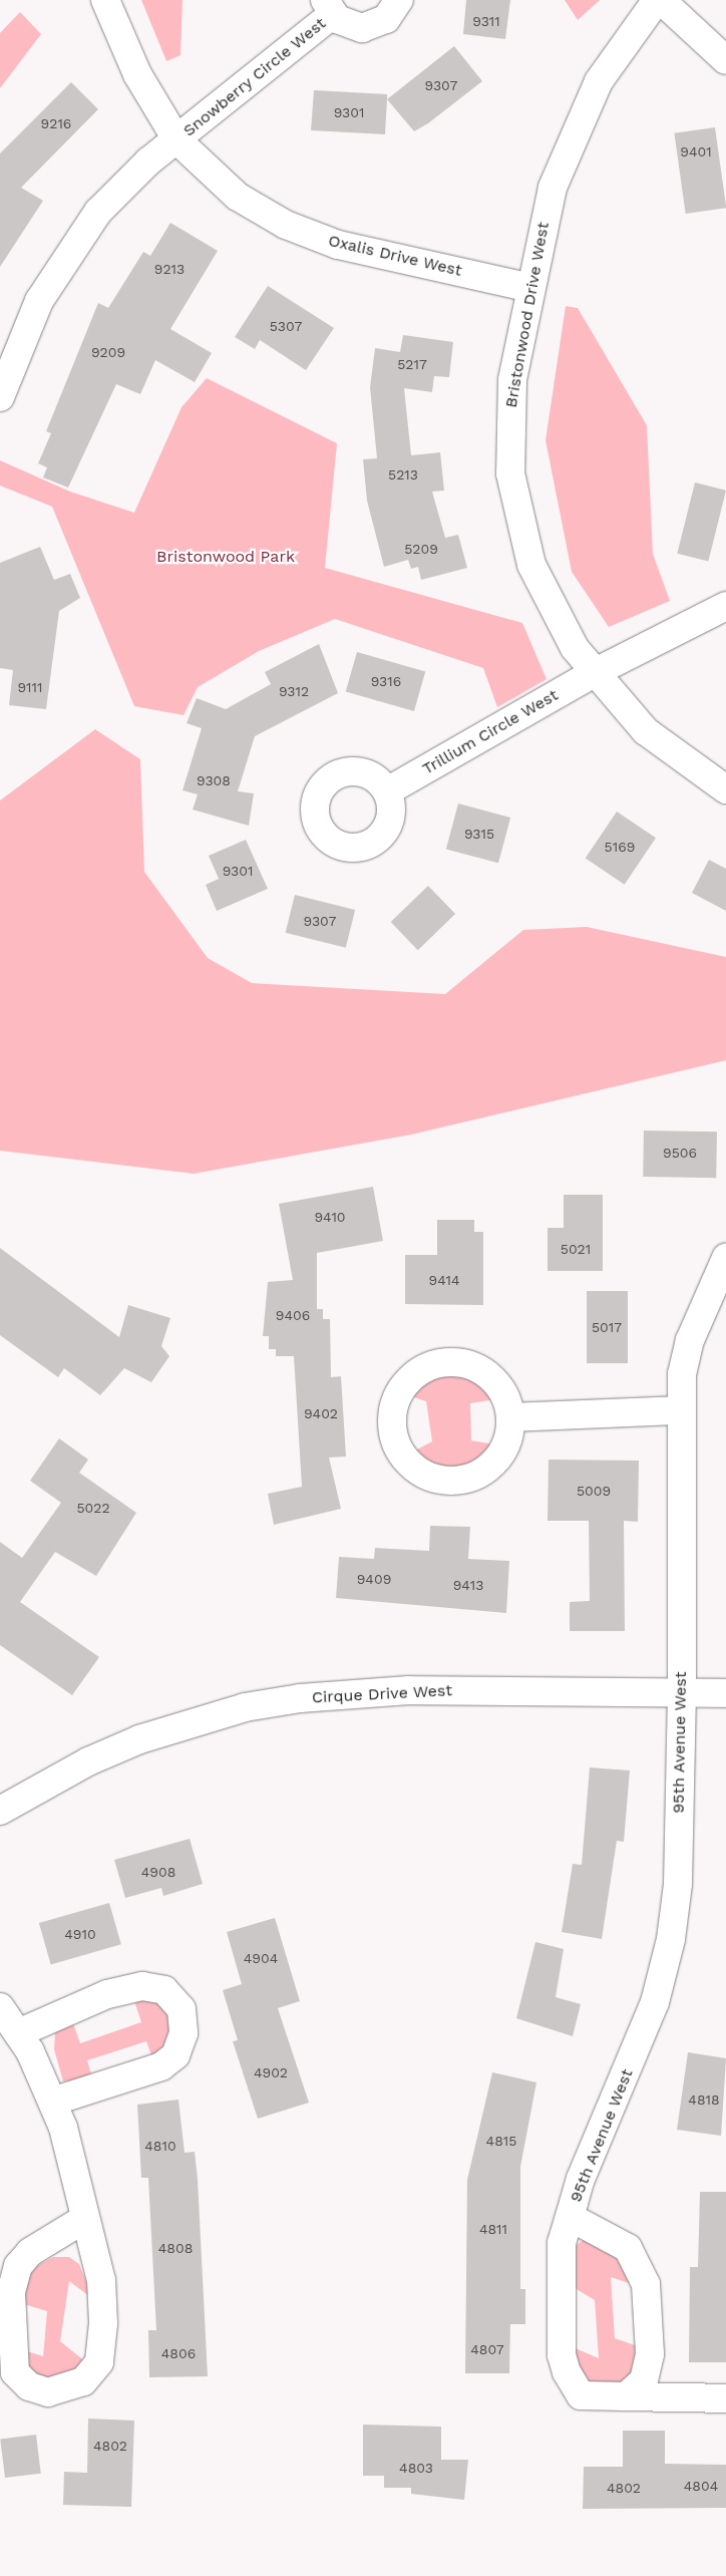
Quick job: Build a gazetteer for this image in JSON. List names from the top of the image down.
{
  "streets": {
    "street": [
      "Snowberry Circle West",
      "Oxalis Drive West",
      "Bristonwood Drive West",
      "Trillium Circle West",
      "Cirque Drive West",
      "95th Avenue West"
    ]
  },
  "crossings": [
    ["Snowberry Circle West", "Oxalis Drive West"],
    ["Oxalis Drive West", "Bristonwood Drive West"],
    ["Bristonwood Drive West", "Trillium Circle West"],
    ["Cirque Drive West", "95th Avenue West"]
  ],
  "parks": ["Bristonwood Park"],
  "house_numbers": [
    "9311",
    "9307",
    "9301",
    "9216",
    "9401",
    "9213",
    "5307",
    "9209",
    "5217",
    "5213",
    "5209",
    "9316",
    "9111",
    "9312",
    "9308",
    "9315",
    "5169",
    "9301",
    "9307",
    "9506",
    "9410",
    "5021",
    "9414",
    "9406",
    "5017",
    "9402",
    "5009",
    "5022",
    "9409",
    "9413",
    "4908",
    "4910",
    "4904",
    "4902",
    "4818",
    "4815",
    "4810",
    "4811",
    "4808",
    "4807",
    "4806",
    "4802",
    "4803",
    "4804",
    "4802"
  ]
}
